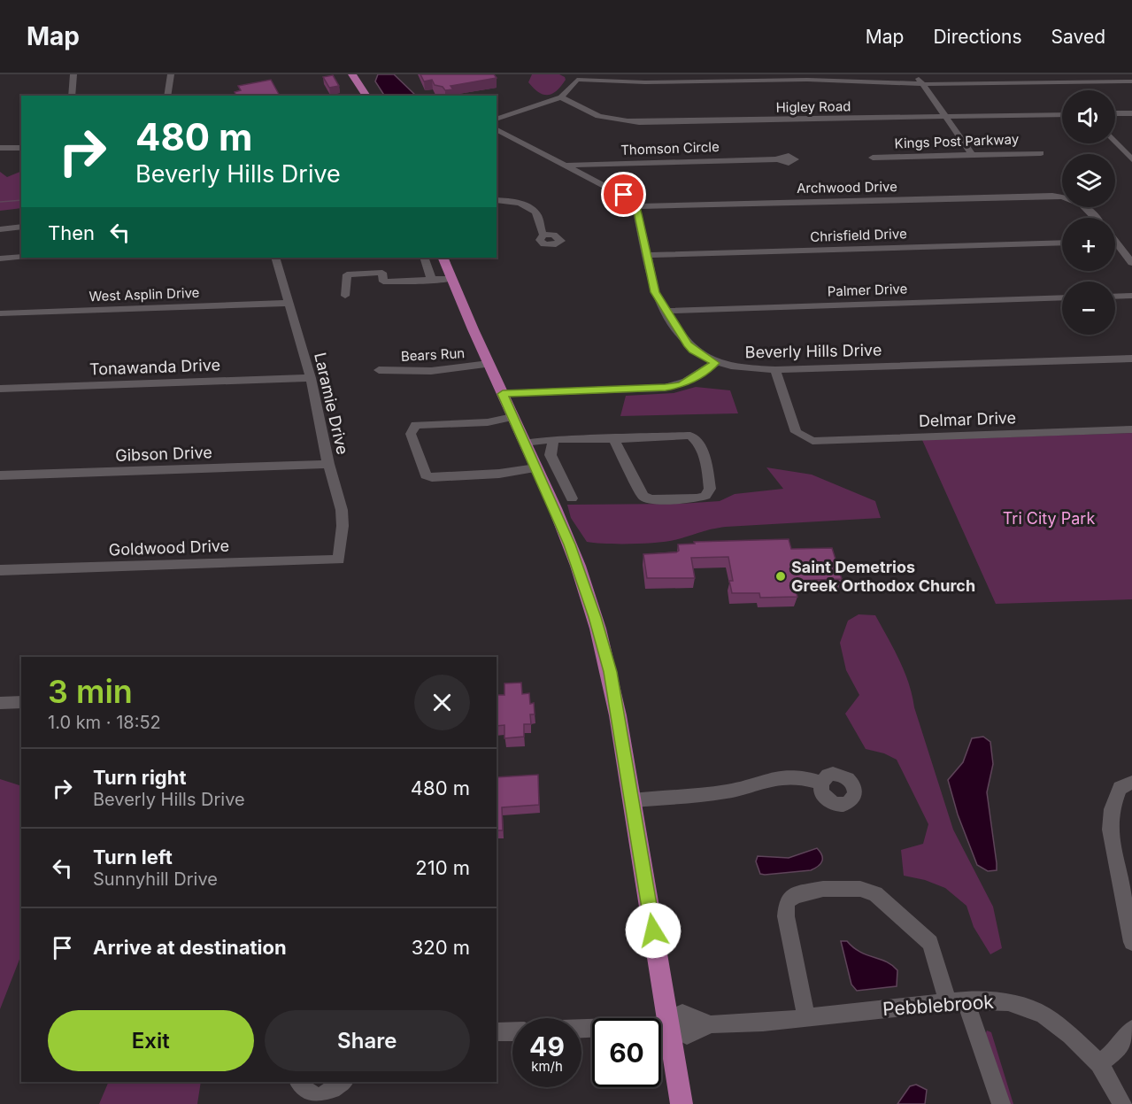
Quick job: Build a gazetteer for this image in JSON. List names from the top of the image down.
{
  "streets": {
    "street": [
      "Higley Road",
      "Kings Post Parkway",
      "Thomson Circle",
      "Archwood Drive",
      "Chrisfield Drive",
      "Palmer Drive",
      "West Asplin Drive",
      "Beverly Hills Drive",
      "Bears Run",
      "Tonawanda Drive",
      "Laramie Drive",
      "Delmar Drive",
      "Gibson Drive",
      "Goldwood Drive",
      "Pebblebrook"
    ]
  },
  "crossings": [
    ["Archwood Drive", "Beverly Hills Drive"],
    ["Chrisfield Drive", "Beverly Hills Drive"],
    ["Palmer Drive", "Beverly Hills Drive"],
    ["West Asplin Drive", "Laramie Drive"],
    ["Beverly Hills Drive", "Delmar Drive"],
    ["Tonawanda Drive", "Laramie Drive"],
    ["Laramie Drive", "Gibson Drive"],
    ["Laramie Drive", "Goldwood Drive"]
  ],
  "parks": ["Tri City Park"],
  "places": ["Saint Demetrios Greek Orthodox Church"],
  "page": {
    "header": "Map",
    "nav": ["Map", "Directions", "Saved"],
    "map_buttons": ["+", "−"],
    "turn": ["480 m", "Beverly Hills Drive"],
    "then": "Then",
    "heading": ["3 min", "1.0 km · 18:52"],
    "list": [
      {
        "name": "Turn right",
        "note": "Beverly Hills Drive",
        "value": "480 m"
      },
      {
        "name": "Turn left",
        "note": "Sunnyhill Drive",
        "value": "210 m"
      },
      {
        "name": "Arrive at destination",
        "value": "320 m"
      }
    ],
    "buttons": ["Exit", "Share"],
    "speed": "49 km/h",
    "limit": "60"
  }
}
